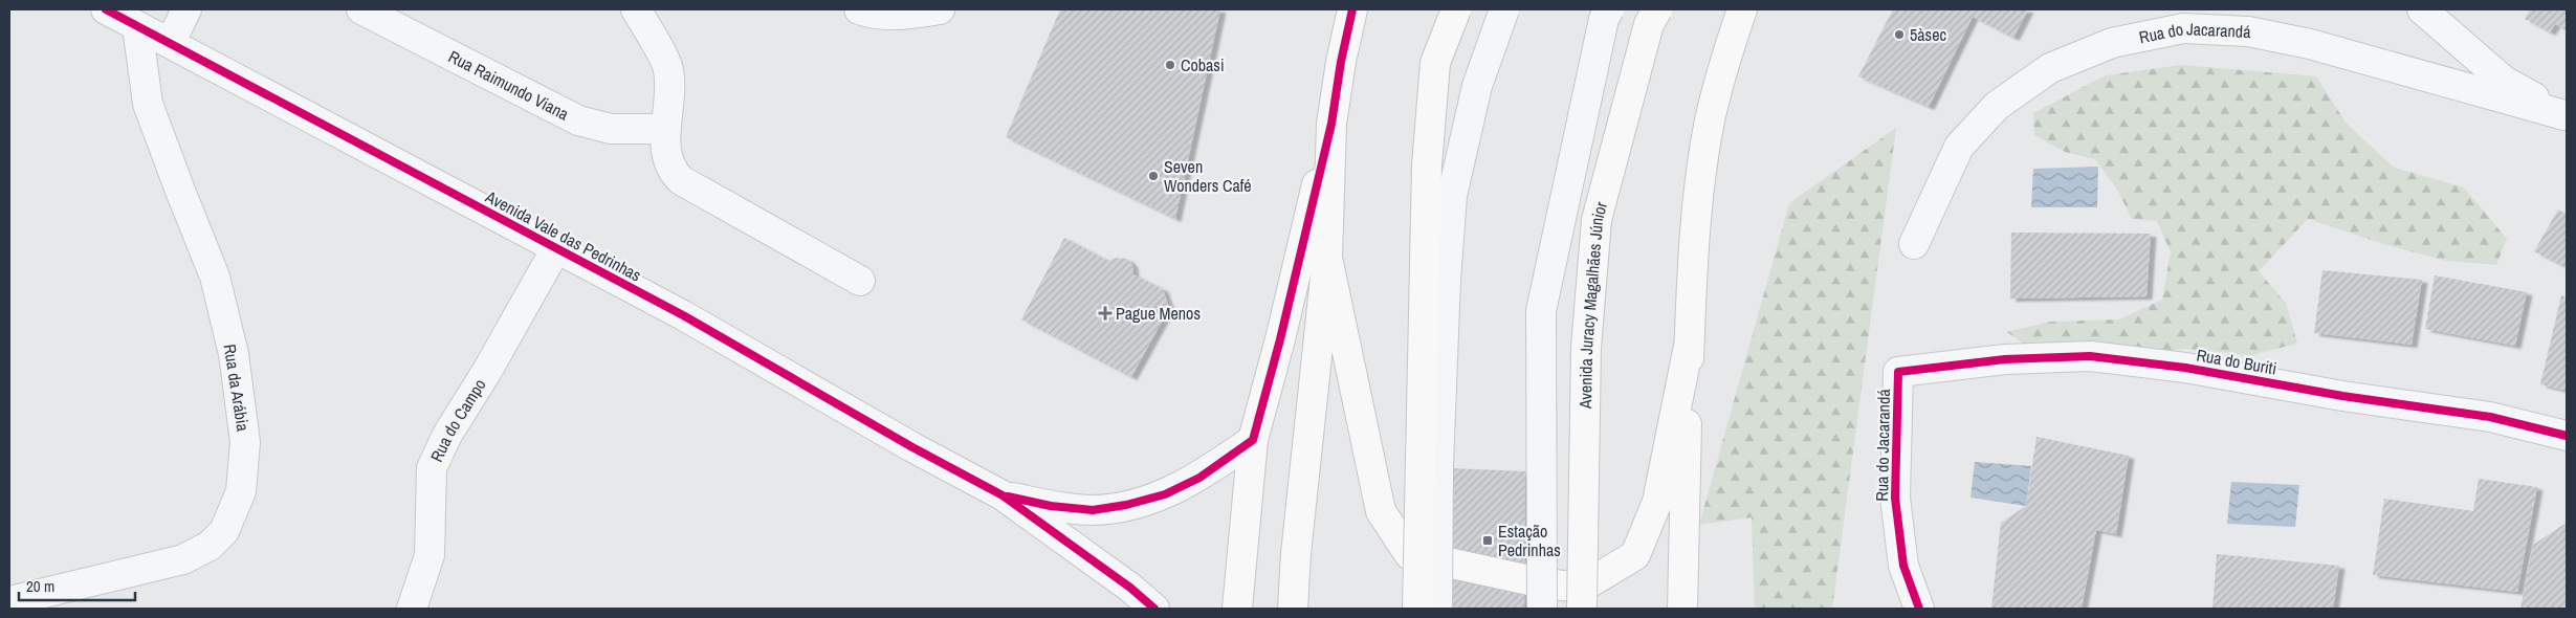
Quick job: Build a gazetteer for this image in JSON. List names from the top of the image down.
{
  "streets": {
    "main road": ["Avenida Juracy Magalhães Júnior"],
    "street": [
      "Rua do Jacarandá",
      "Rua Raimundo Viana",
      "Avenida Vale das Pedrinhas",
      "Rua do Buriti",
      "Rua da Arábia",
      "Rua do Campo"
    ]
  },
  "crossings": [
    ["Rua do Jacarandá", "Rua do Buriti"],
    ["Avenida Vale das Pedrinhas", "Rua da Arábia"],
    ["Avenida Vale das Pedrinhas", "Rua do Campo"]
  ],
  "places": {
    "other": ["5àsec", "Cobasi", "Seven Wonders Café"],
    "health": ["Pague Menos"],
    "transit": ["Estação Pedrinhas"]
  },
  "scale_bar": "20 m"
}
